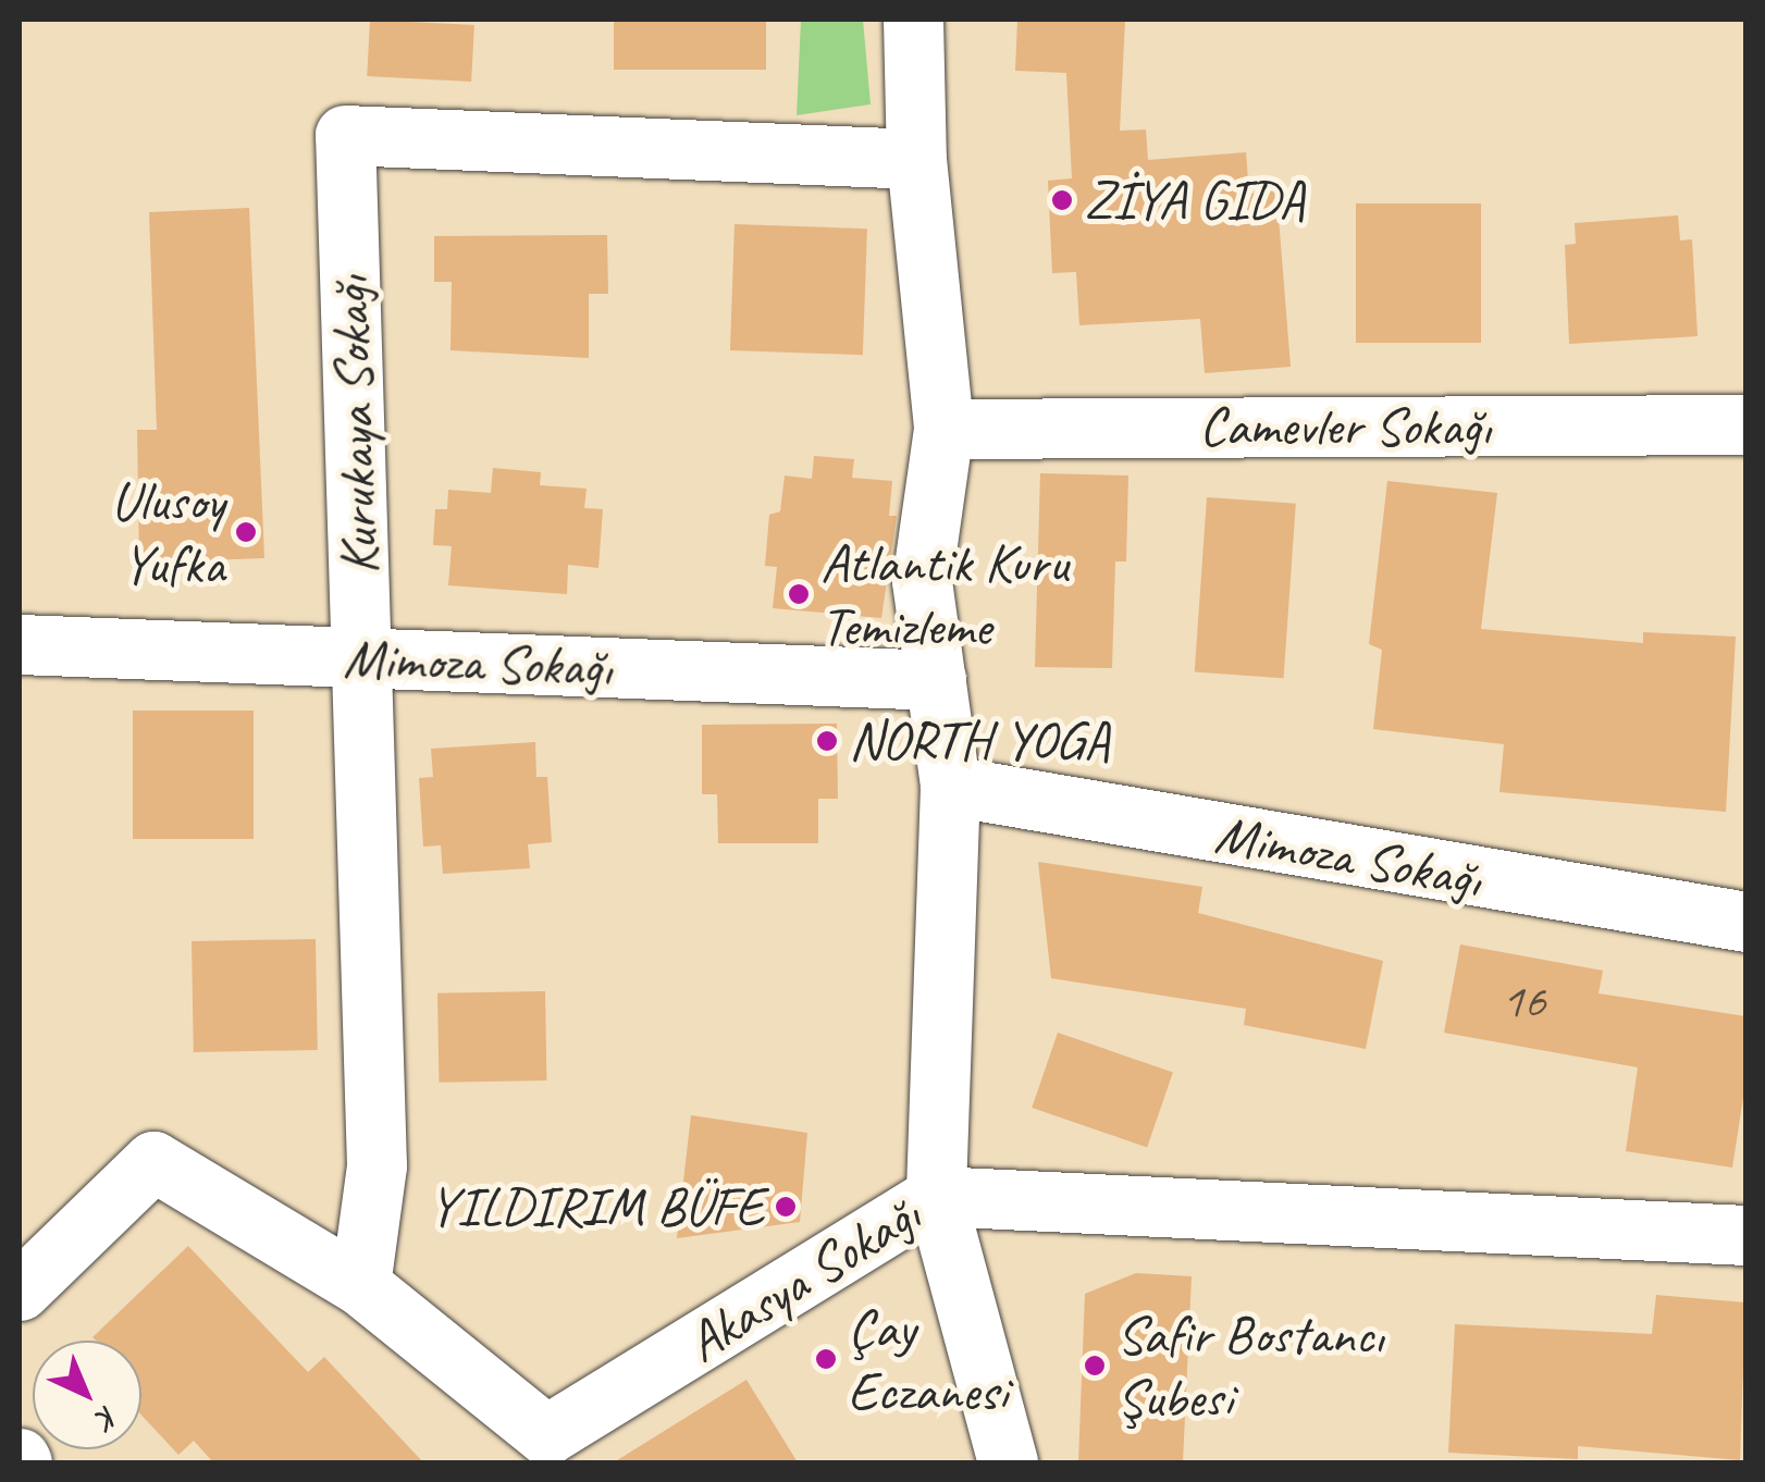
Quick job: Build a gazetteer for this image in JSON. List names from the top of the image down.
{
  "streets": {
    "street": [
      "Kurukaya Sokağı",
      "Camevler Sokağı",
      "Mimoza Sokağı",
      "Akasya Sokağı"
    ]
  },
  "crossings": [
    ["Kurukaya Sokağı", "Mimoza Sokağı"],
    ["Kurukaya Sokağı", "Akasya Sokağı"]
  ],
  "places": [
    "ZİYA GIDA",
    "Ulusoy Yufka",
    "Atlantik Kuru Temizleme",
    "NORTH YOGA",
    "YILDIRIM BÜFE",
    "Çay Eczanesi",
    "Safir Bostancı Şubesi"
  ],
  "house_numbers": ["16"],
  "north": "bottom right"
}
